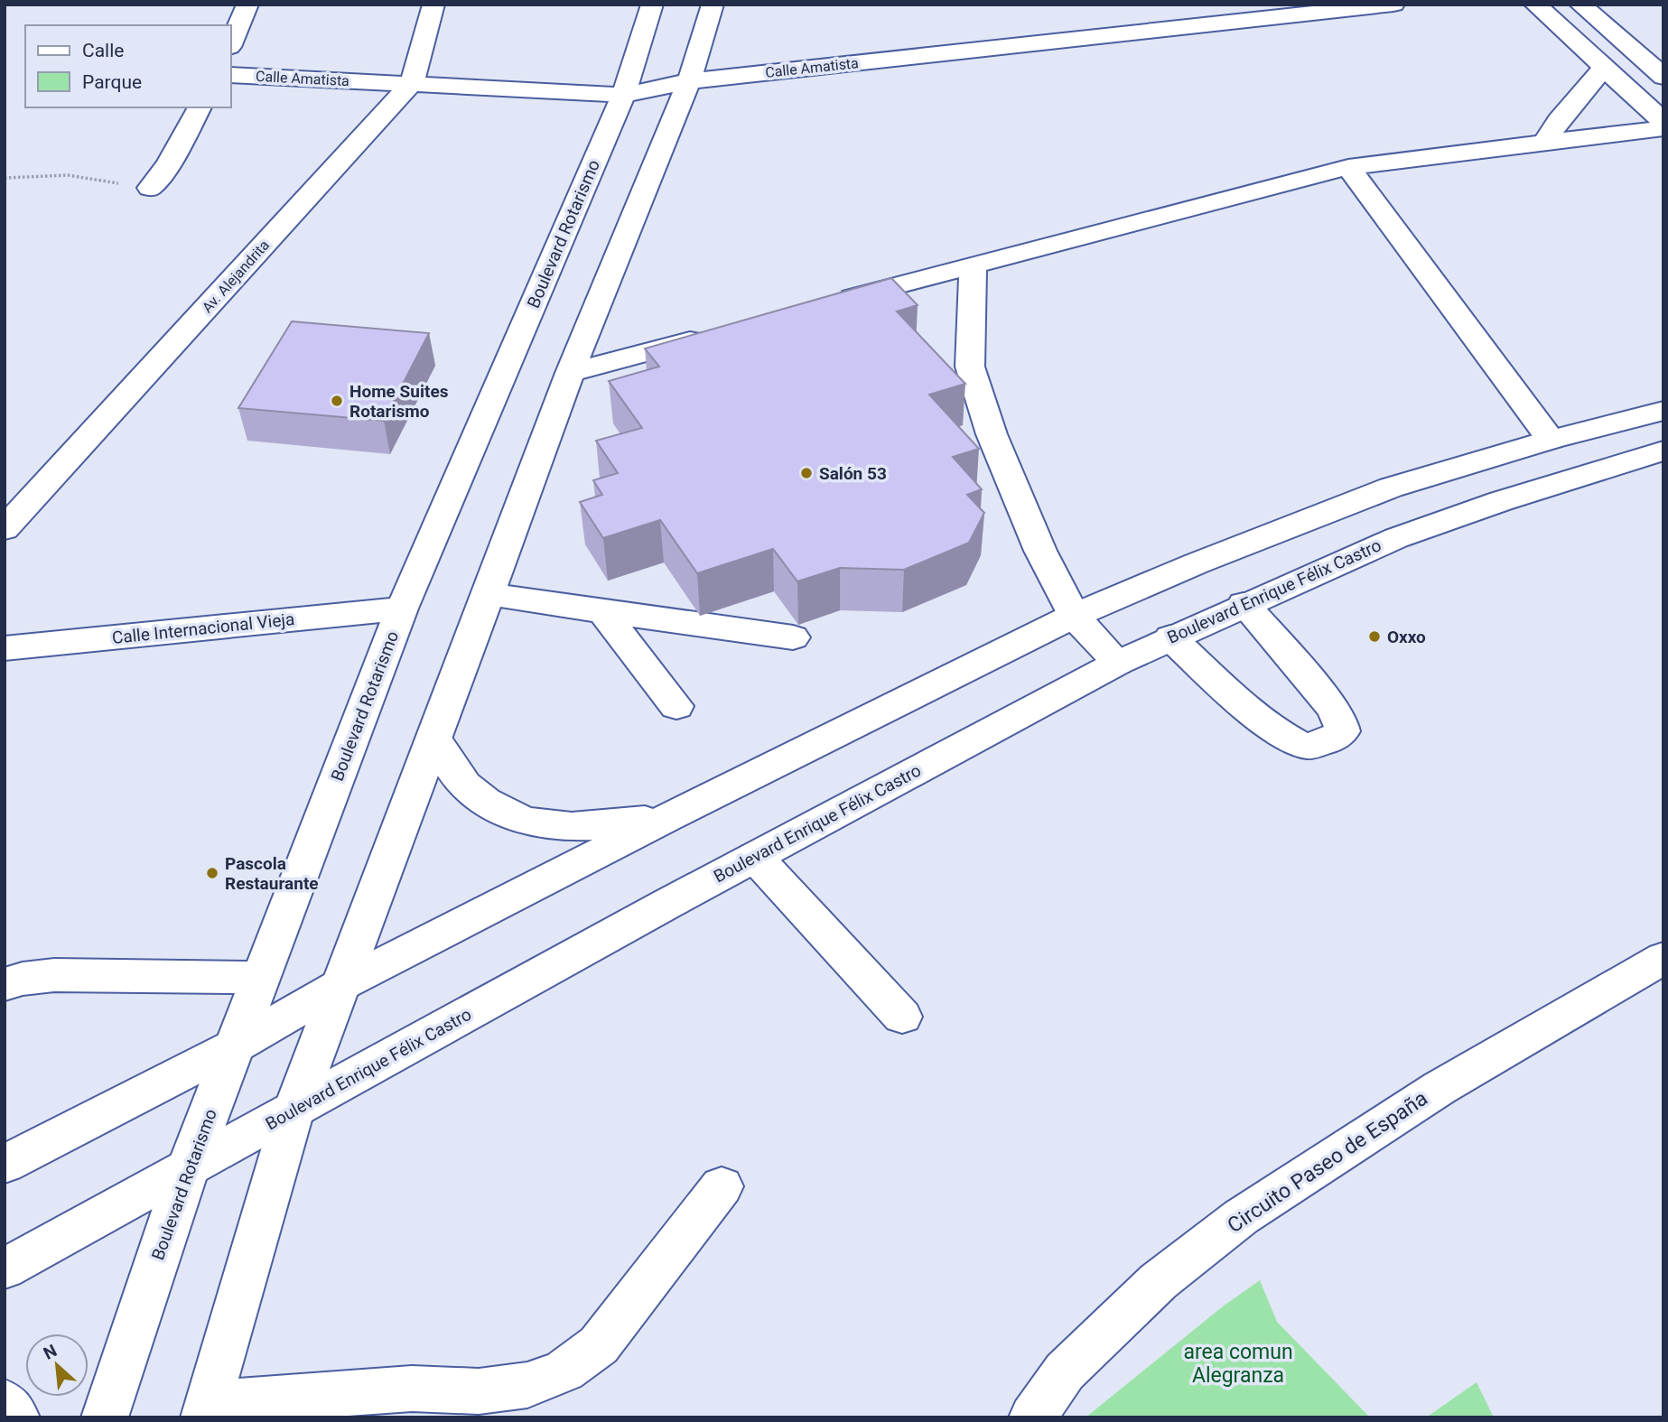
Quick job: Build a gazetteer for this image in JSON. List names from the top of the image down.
{
  "streets": {
    "street": [
      "Calle Amatista",
      "Boulevard Rotarismo",
      "Av. Alejandrita",
      "Boulevard Enrique Félix Castro",
      "Calle Internacional Vieja",
      "Circuito Paseo de España"
    ]
  },
  "crossings": [
    ["Calle Amatista", "Boulevard Rotarismo"],
    ["Calle Amatista", "Av. Alejandrita"],
    ["Boulevard Rotarismo", "Boulevard Enrique Félix Castro"],
    ["Boulevard Rotarismo", "Calle Internacional Vieja"]
  ],
  "parks": ["area comun Alegranza"],
  "places": [
    "Home Suites Rotarismo",
    "Salón 53",
    "Oxxo",
    "Pascola Restaurante"
  ],
  "legend": ["Calle", "Parque"],
  "north": "top left"
}
